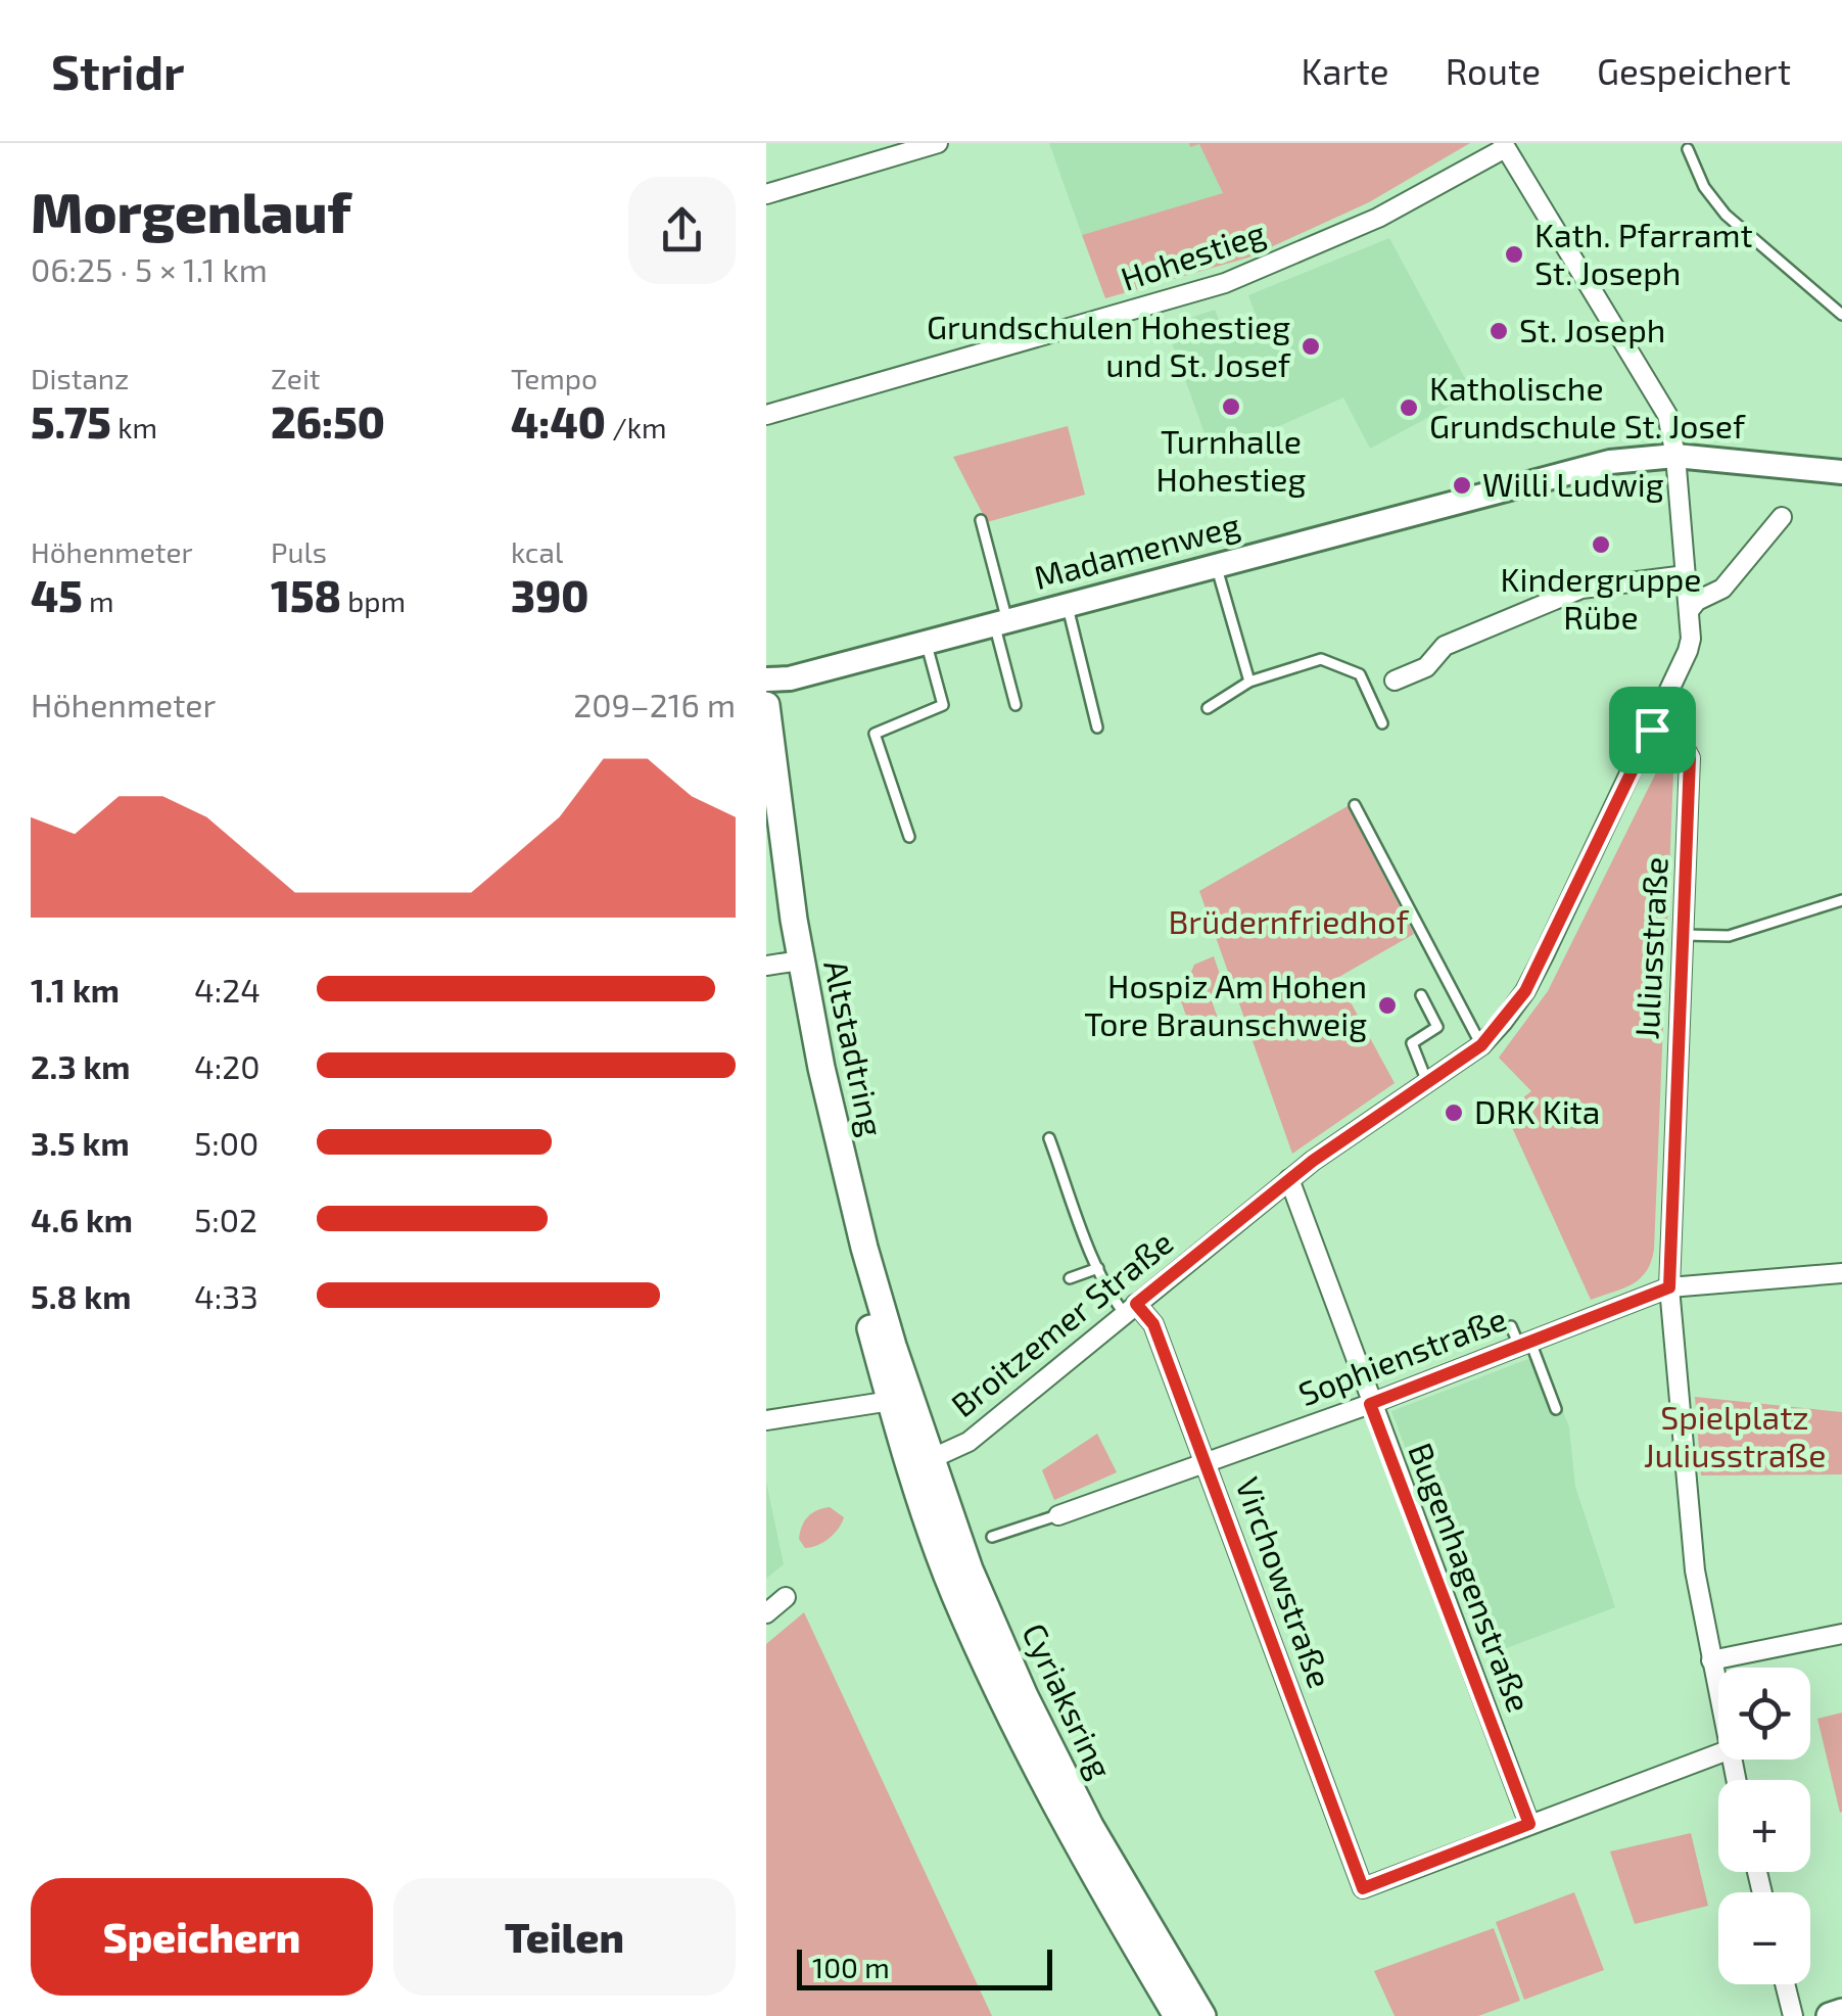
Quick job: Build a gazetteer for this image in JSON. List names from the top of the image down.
{
  "streets": {
    "main road": ["Altstadtring", "Cyriaksring"],
    "street": [
      "Hohestieg",
      "Madamenweg",
      "Juliusstraße",
      "Broitzemer Straße",
      "Sophienstraße",
      "Bugenhagenstraße",
      "Virchowstraße"
    ]
  },
  "crossings": [
    ["Hohestieg", "Broitzemer Straße"],
    ["Madamenweg", "Broitzemer Straße"],
    ["Juliusstraße", "Broitzemer Straße"],
    ["Juliusstraße", "Sophienstraße"],
    ["Altstadtring", "Cyriaksring"],
    ["Broitzemer Straße", "Bugenhagenstraße"],
    ["Broitzemer Straße", "Virchowstraße"],
    ["Broitzemer Straße", "Cyriaksring"],
    ["Sophienstraße", "Bugenhagenstraße"],
    ["Sophienstraße", "Virchowstraße"],
    ["Bugenhagenstraße", "Virchowstraße"]
  ],
  "parks": ["Brüdernfriedhof", "Spielplatz Juliusstraße"],
  "places": [
    "Kath. Pfarramt St. Joseph",
    "St. Joseph",
    "Grundschulen Hohestieg und St. Josef",
    "Turnhalle Hohestieg",
    "Katholische Grundschule St. Josef",
    "Willi Ludwig",
    "Kindergruppe Rübe",
    "Hospiz Am Hohen Tore Braunschweig",
    "DRK Kita"
  ],
  "scale_bar": "100 m",
  "page": {
    "header": "Stridr",
    "nav": ["Karte", "Route", "Gespeichert"],
    "heading": ["Morgenlauf", "06:25 · 5 × 1.1 km"],
    "stats": [
      ["Distanz", "5.75 km"],
      ["Zeit", "26:50"],
      ["Tempo", "4:40 /km"],
      ["Höhenmeter", "45 m"],
      ["Puls", "158 bpm"],
      ["kcal", "390"]
    ],
    "chart": ["Höhenmeter", "209–216 m"],
    "list": [
      {
        "name": "1.1 km",
        "note": "4:24"
      },
      {
        "name": "2.3 km",
        "note": "4:20"
      },
      {
        "name": "3.5 km",
        "note": "5:00"
      },
      {
        "name": "4.6 km",
        "note": "5:02"
      },
      {
        "name": "5.8 km",
        "note": "4:33"
      }
    ],
    "map_buttons": ["+", "−"],
    "buttons": ["Speichern", "Teilen"],
    "scale": "100 m"
  }
}
